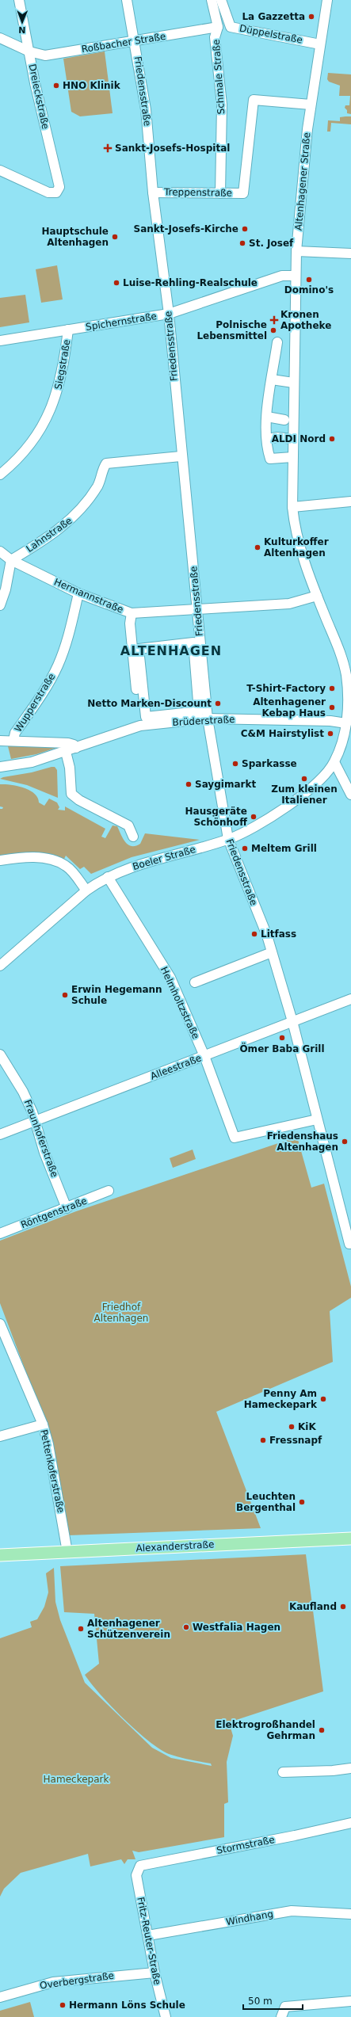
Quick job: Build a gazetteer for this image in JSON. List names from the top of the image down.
{
  "streets": {
    "main road": ["Alexanderstraße"],
    "street": [
      "Düppelstraße",
      "Roßbacher Straße",
      "Schmale Straße",
      "Friedensstraße",
      "Dreieckstraße",
      "Altenhagener Straße",
      "Treppenstraße",
      "Spichernstraße",
      "Siegstraße",
      "Lahnstraße",
      "Hermannstraße",
      "Wupperstraße",
      "Brüderstraße",
      "Boeler Straße",
      "Helmholtzstraße",
      "Alleestraße",
      "Fraunhoferstraße",
      "Röntgenstraße",
      "Pettenkoferstraße",
      "Stormstraße",
      "Windhang",
      "Fritz-Reuter-Straße",
      "Overbergstraße"
    ]
  },
  "crossings": [
    ["Düppelstraße", "Altenhagener Straße"],
    ["Roßbacher Straße", "Schmale Straße"],
    ["Roßbacher Straße", "Friedensstraße"],
    ["Roßbacher Straße", "Dreieckstraße"],
    ["Schmale Straße", "Treppenstraße"],
    ["Friedensstraße", "Treppenstraße"],
    ["Friedensstraße", "Spichernstraße"],
    ["Friedensstraße", "Lahnstraße"],
    ["Friedensstraße", "Hermannstraße"],
    ["Friedensstraße", "Brüderstraße"],
    ["Friedensstraße", "Boeler Straße"],
    ["Friedensstraße", "Helmholtzstraße"],
    ["Friedensstraße", "Alleestraße"],
    ["Altenhagener Straße", "Treppenstraße"],
    ["Altenhagener Straße", "Spichernstraße"],
    ["Altenhagener Straße", "Hermannstraße"],
    ["Altenhagener Straße", "Brüderstraße"],
    ["Altenhagener Straße", "Boeler Straße"],
    ["Spichernstraße", "Siegstraße"],
    ["Lahnstraße", "Hermannstraße"],
    ["Hermannstraße", "Wupperstraße"],
    ["Boeler Straße", "Helmholtzstraße"],
    ["Helmholtzstraße", "Alleestraße"],
    ["Alleestraße", "Fraunhoferstraße"],
    ["Fraunhoferstraße", "Röntgenstraße"],
    ["Pettenkoferstraße", "Alexanderstraße"],
    ["Stormstraße", "Fritz-Reuter-Straße"],
    ["Windhang", "Fritz-Reuter-Straße"],
    ["Fritz-Reuter-Straße", "Overbergstraße"]
  ],
  "districts": ["ALTENHAGEN"],
  "parks": ["Friedhof Altenhagen", "Hameckepark"],
  "places": {
    "other": [
      "La Gazzetta",
      "HNO Klinik",
      "Sankt-Josefs-Kirche",
      "Hauptschule Altenhagen",
      "St. Josef",
      "Domino's",
      "Luise-Rehling-Realschule",
      "Polnische Lebensmittel",
      "ALDI Nord",
      "Kulturkoffer Altenhagen",
      "T-Shirt-Factory",
      "Netto Marken-Discount",
      "Altenhagener Kebap Haus",
      "C&M Hairstylist",
      "Sparkasse",
      "Zum kleinen Italiener",
      "Saygimarkt",
      "Hausgeräte Schönhoff",
      "Meltem Grill",
      "Litfass",
      "Erwin Hegemann Schule",
      "Ömer Baba Grill",
      "Friedenshaus Altenhagen",
      "Penny Am Hameckepark",
      "KiK",
      "Fressnapf",
      "Leuchten Bergenthal",
      "Kaufland",
      "Westfalia Hagen",
      "Altenhagener Schützenverein",
      "Elektrogroßhandel Gehrman",
      "Hermann Löns Schule"
    ],
    "health": ["Sankt-Josefs-Hospital", "Kronen Apotheke"]
  },
  "scale_bar": "50 m",
  "north": "bottom"
}
